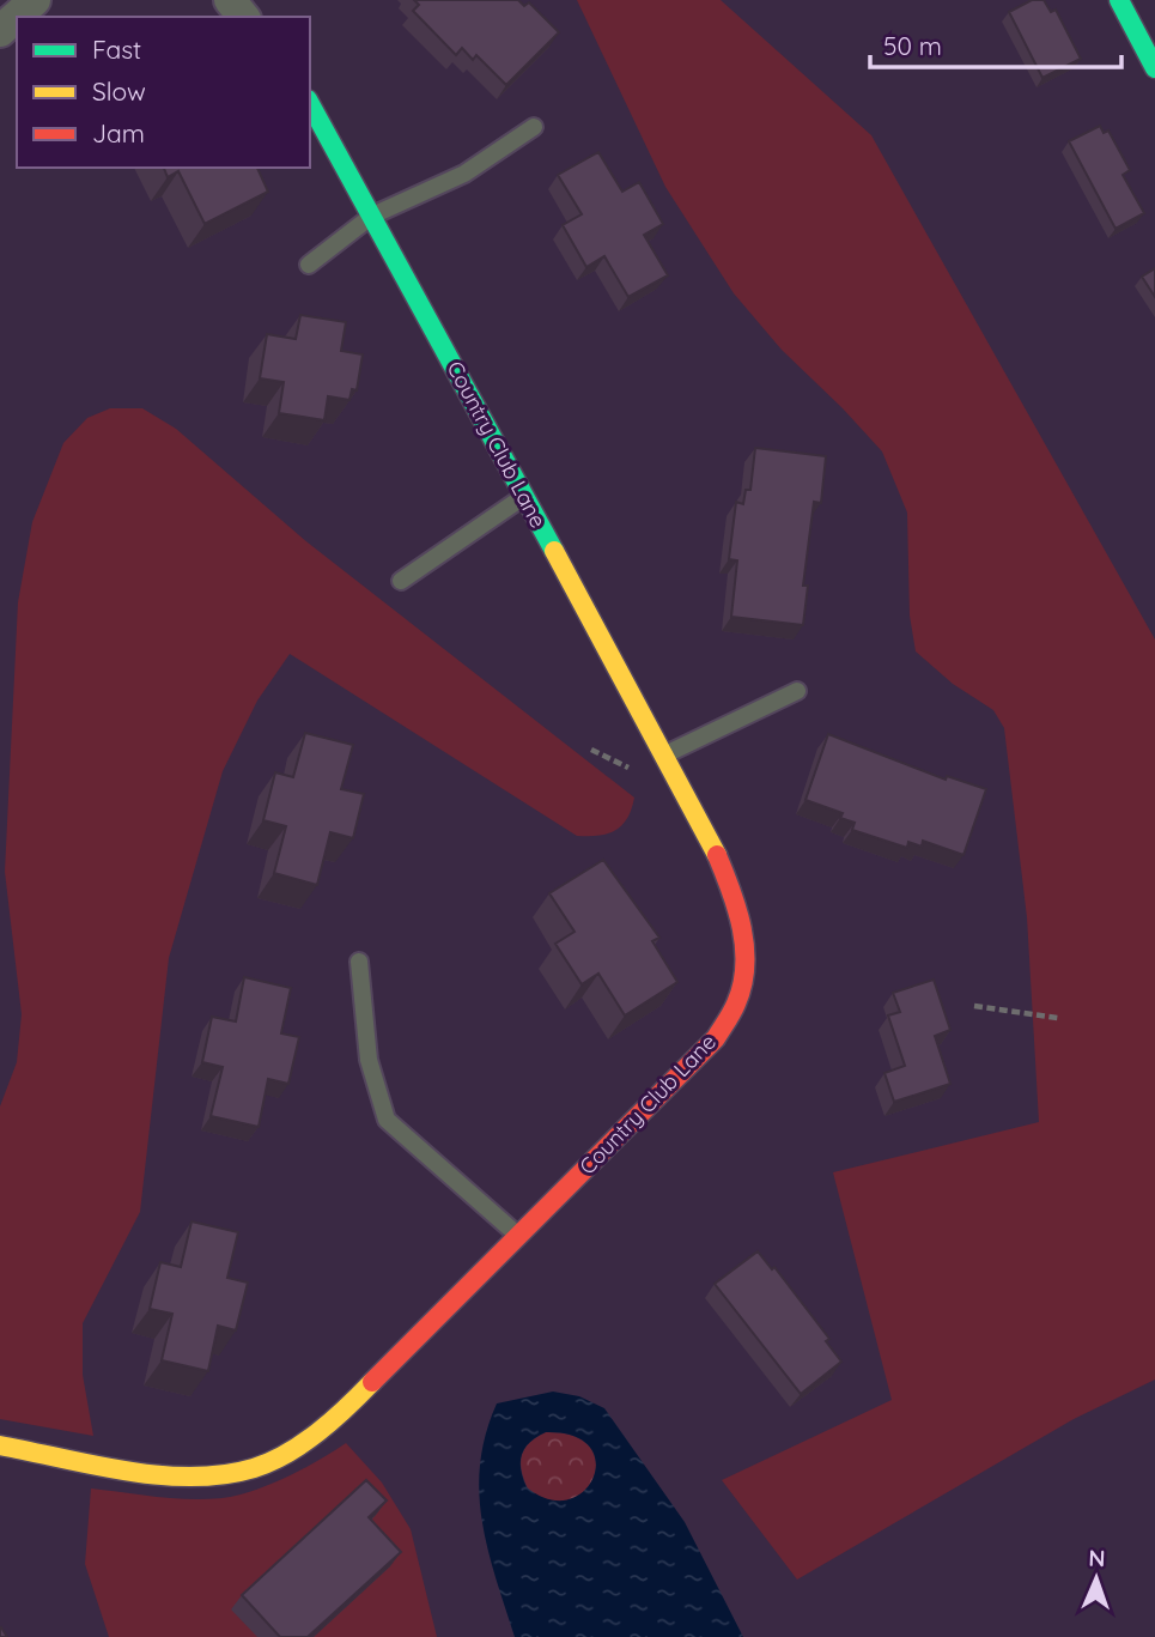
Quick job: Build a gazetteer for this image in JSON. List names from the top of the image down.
{
  "streets": {
    "street": ["Country Club Lane"]
  },
  "legend": ["Fast", "Slow", "Jam"],
  "scale_bar": "50 m",
  "north": "top"
}
